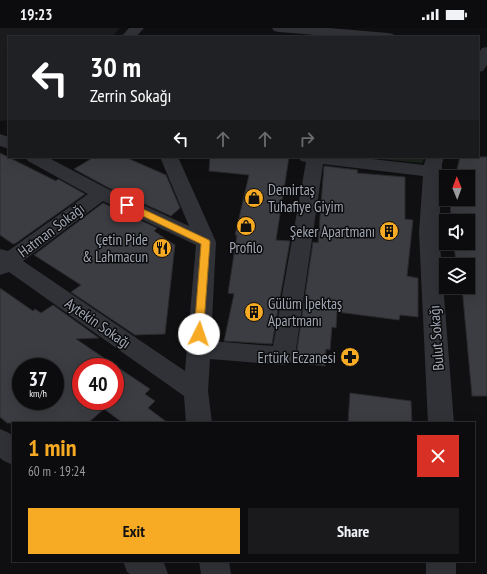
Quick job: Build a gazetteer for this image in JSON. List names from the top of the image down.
{
  "streets": {
    "street": ["Hatman Sokağı", "Aytekin Sokağı", "Bulut Sokağı"]
  },
  "crossings": [
    ["Hatman Sokağı", "Aytekin Sokağı"]
  ],
  "places": {
    "shop": ["Demirtaş Tuhafiye Giyim", "Profilo"],
    "building": ["Şeker Apartmanı", "Gülüm İpektaş Apartmanı"],
    "restaurant": ["Çetin Pide & Lahmacun"],
    "pharmacy": ["Ertürk Eczanesi"]
  },
  "north": "top",
  "page": {
    "status": "19:23",
    "turn": ["30 m", "Zerrin Sokağı"],
    "speed": "37 km/h",
    "limit": "40",
    "heading": ["1 min", "60 m · 19:24"],
    "buttons": ["Exit", "Share"]
  }
}
